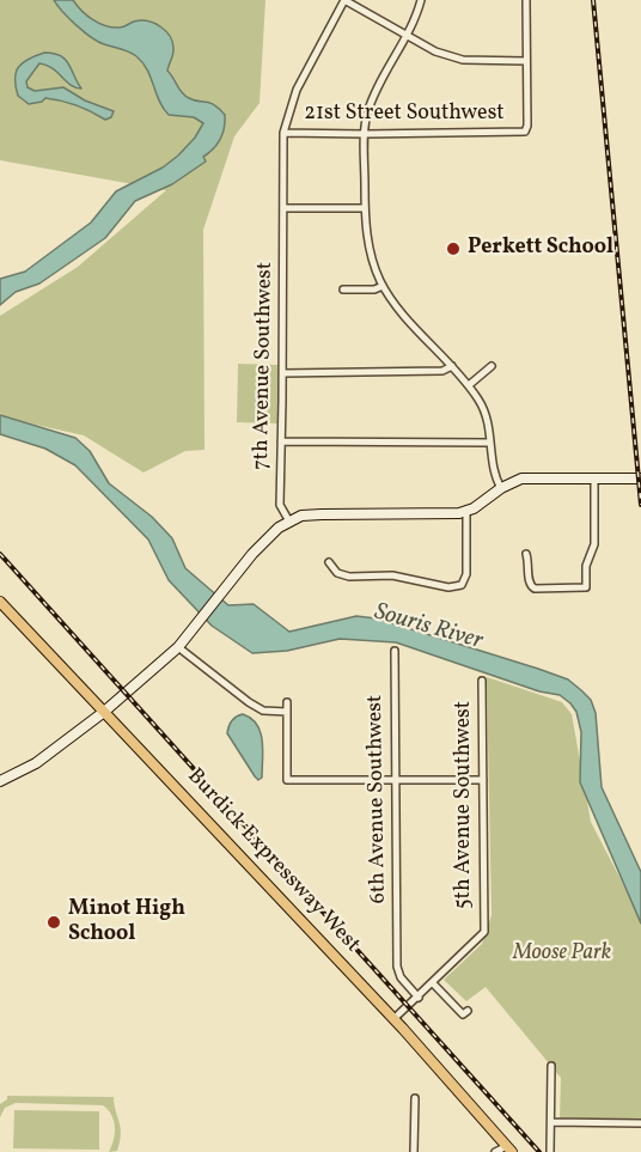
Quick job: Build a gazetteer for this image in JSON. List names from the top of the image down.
{
  "streets": {
    "main road": ["Burdick Expressway West"],
    "street": [
      "21st Street Southwest",
      "7th Avenue Southwest",
      "6th Avenue Southwest",
      "5th Avenue Southwest"
    ]
  },
  "crossings": [
    ["21st Street Southwest", "7th Avenue Southwest"],
    ["6th Avenue Southwest", "5th Avenue Southwest"],
    ["5th Avenue Southwest", "Burdick Expressway West"]
  ],
  "water": ["Souris River"],
  "parks": ["Moose Park"],
  "places": ["Perkett School", "Minot High School"]
}
